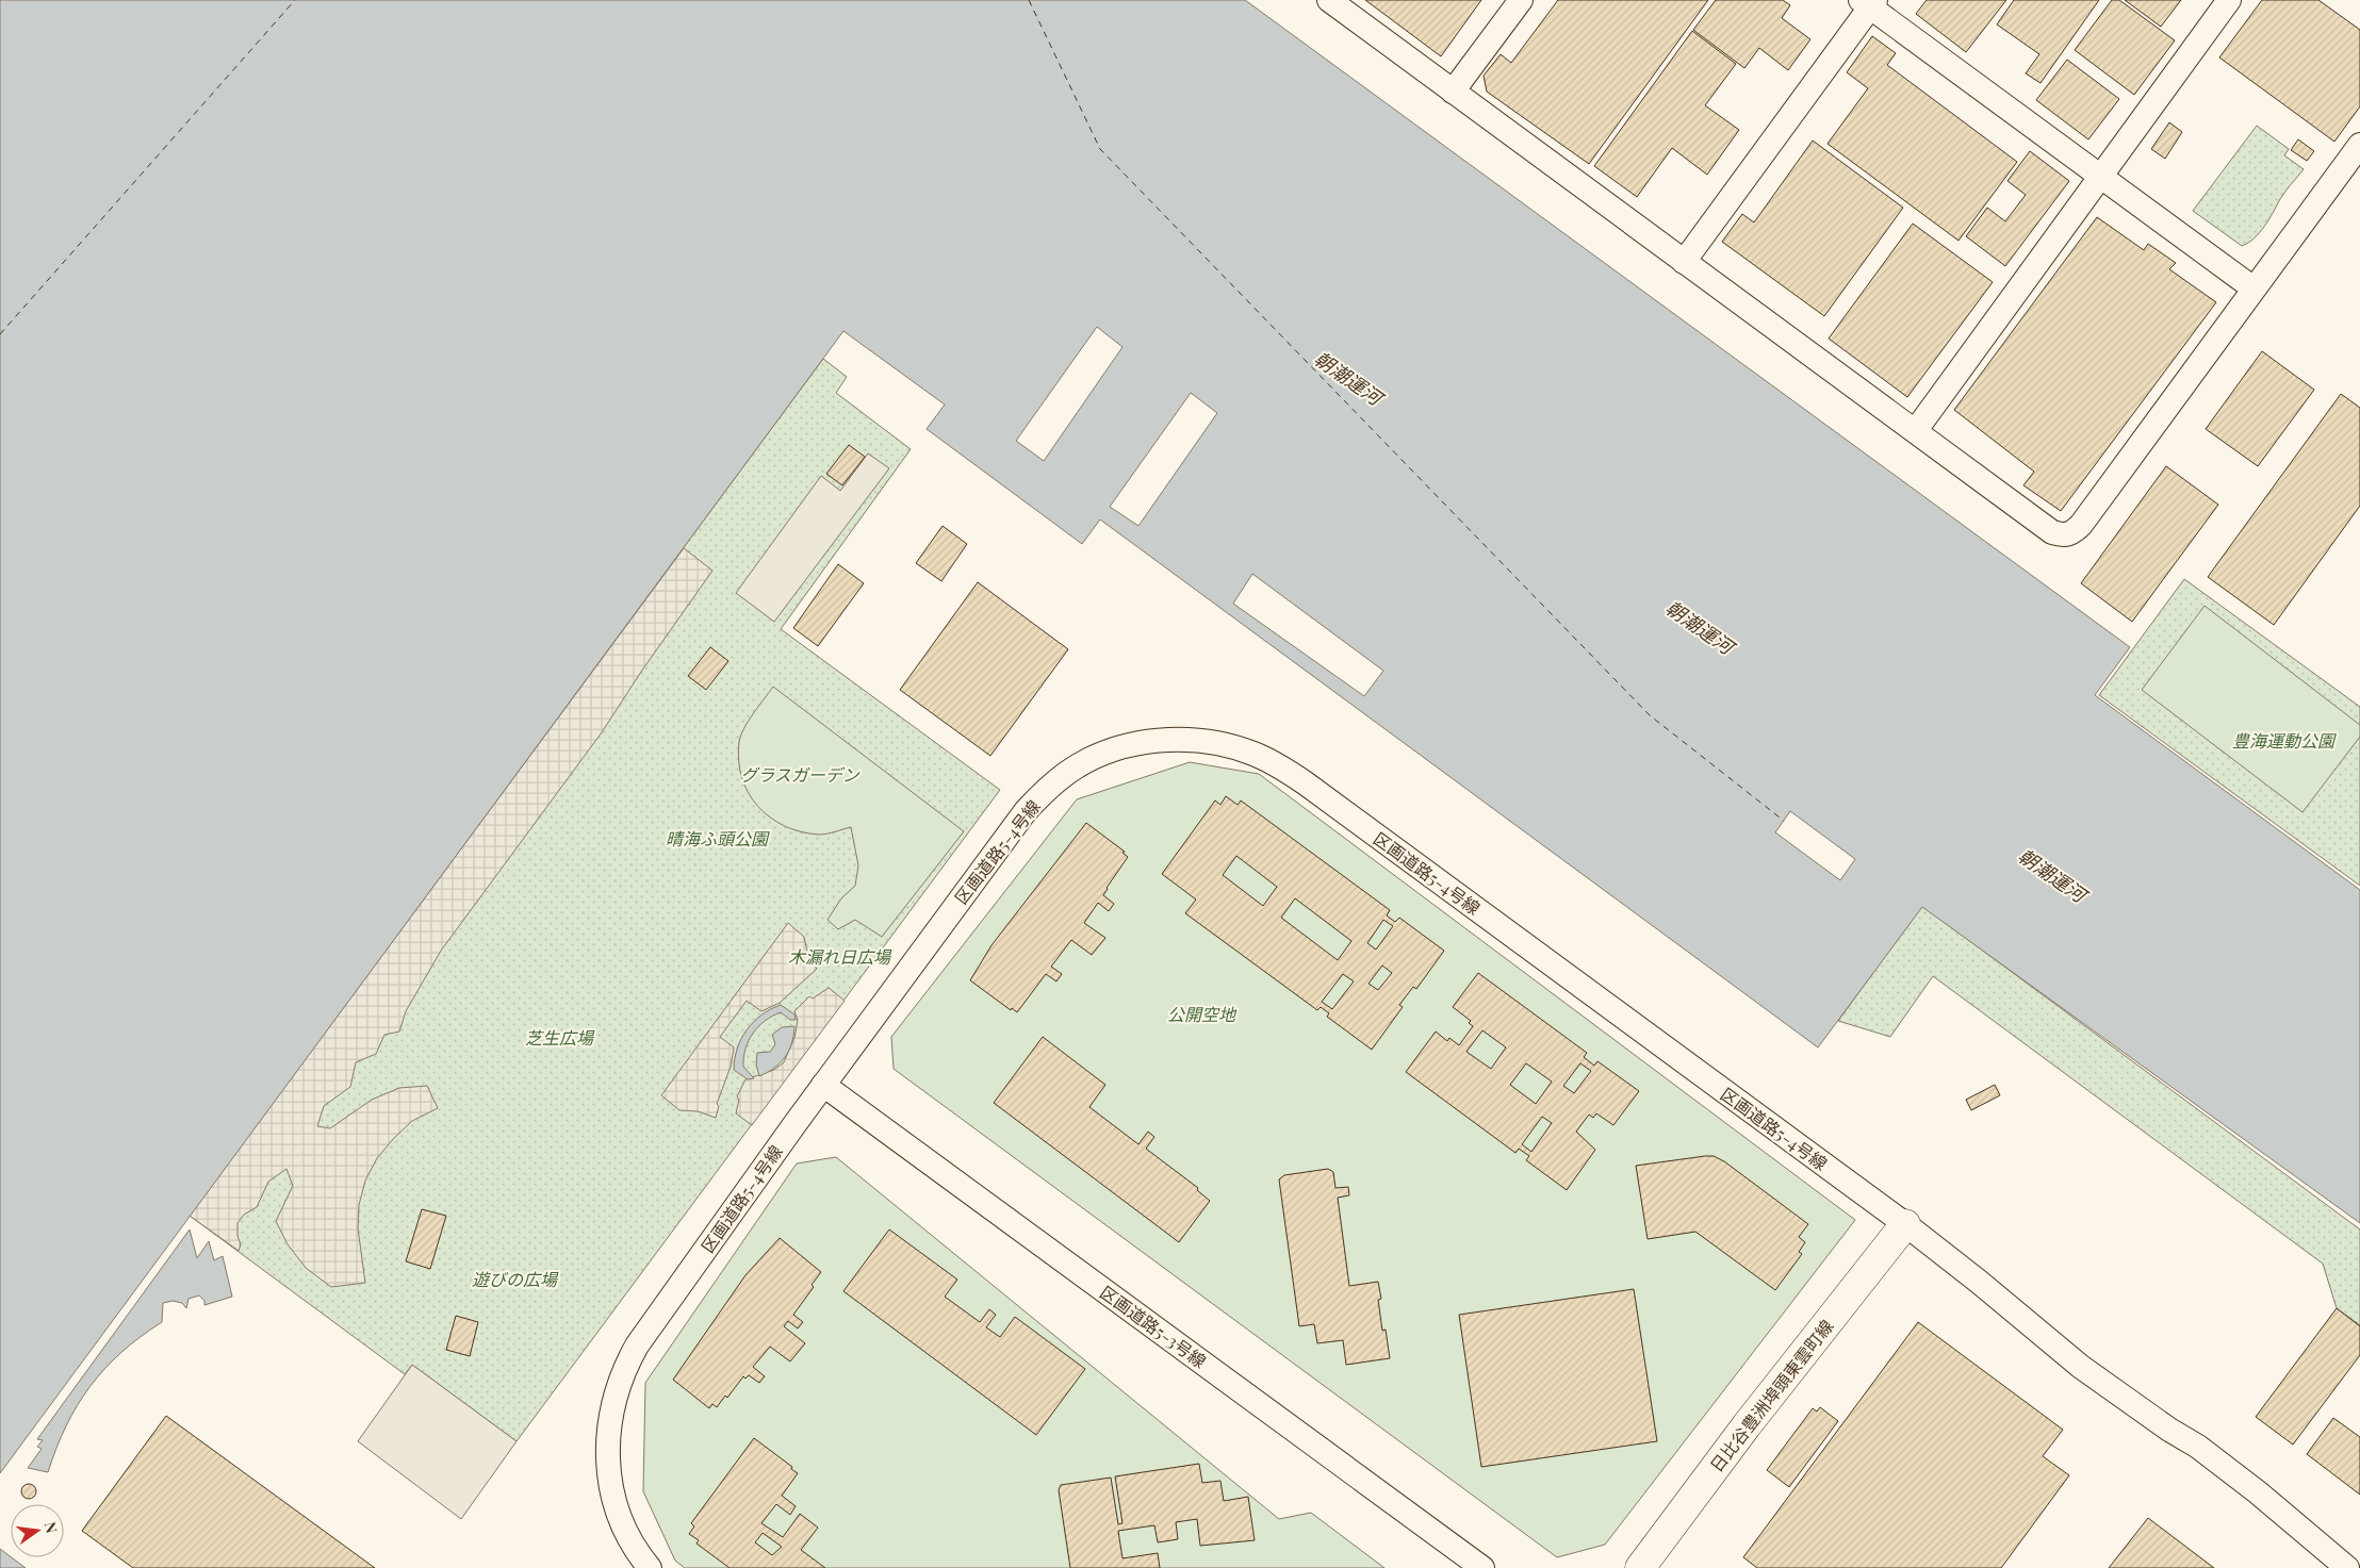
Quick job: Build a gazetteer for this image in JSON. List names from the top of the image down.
{
  "streets": {
    "main road": ["日比谷豊洲埠頭東雲町線"],
    "street": ["区画道路5-4号線", "区画道路5-3号線"]
  },
  "crossings": [
    ["区画道路5-4号線", "区画道路5-3号線"],
    ["区画道路5-4号線", "日比谷豊洲埠頭東雲町線"]
  ],
  "water": ["朝潮運河"],
  "parks": [
    "豊海運動公園",
    "グラスガーデン",
    "晴海ふ頭公園",
    "木漏れ日広場",
    "公開空地",
    "芝生広場",
    "遊びの広場"
  ],
  "north": "right"
}
